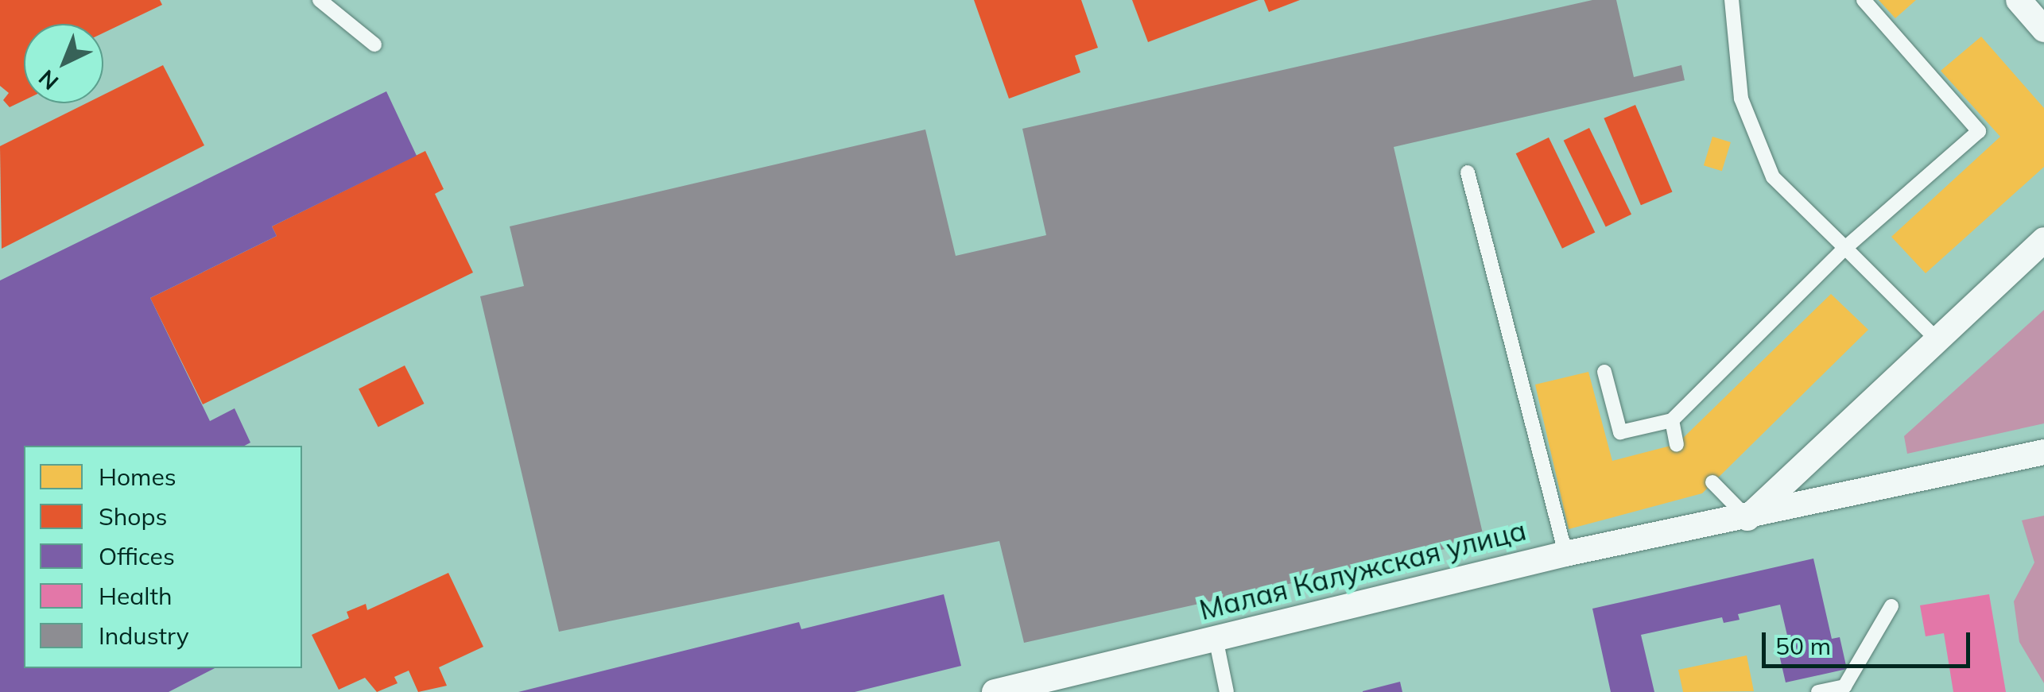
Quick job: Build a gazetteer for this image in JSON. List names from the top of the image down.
{
  "streets": {
    "street": ["Малая Калужская улица"]
  },
  "legend": [
    "Homes",
    "Shops",
    "Offices",
    "Health",
    "Industry"
  ],
  "scale_bar": "50 m",
  "north": "bottom left"
}
